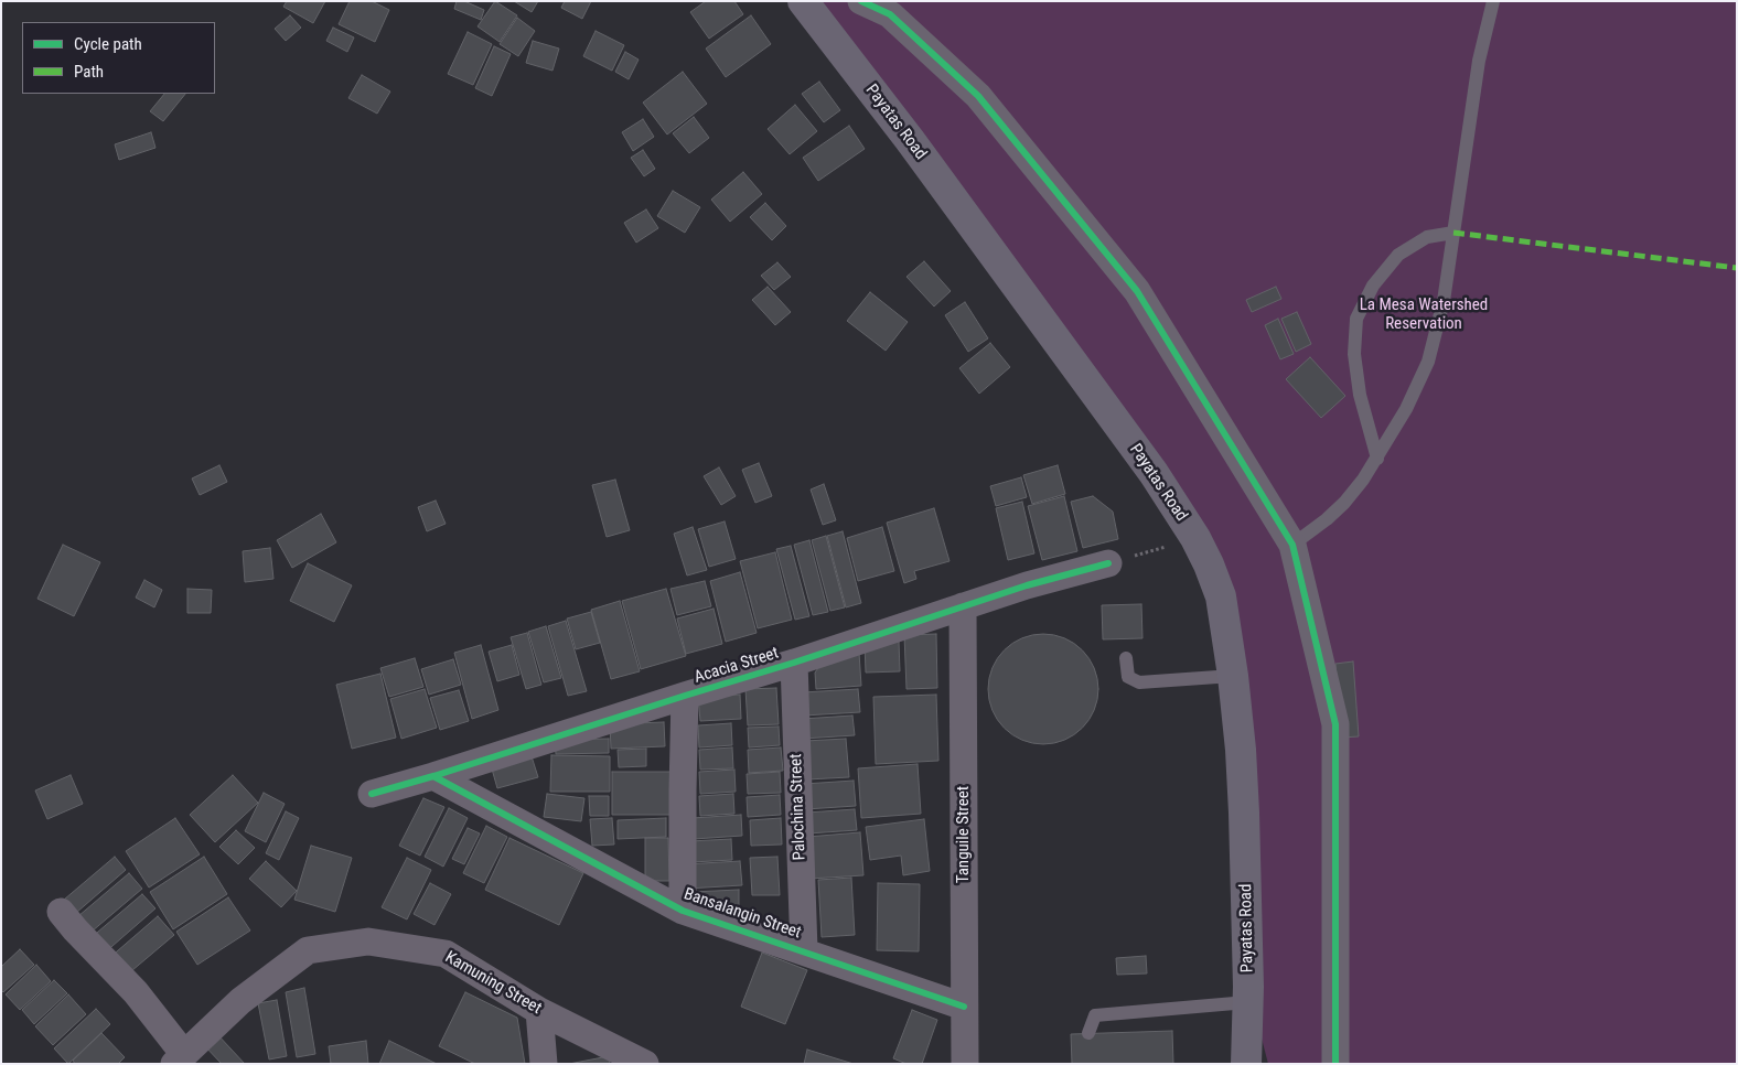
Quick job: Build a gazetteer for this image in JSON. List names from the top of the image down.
{
  "streets": {
    "main road": ["Payatas Road"],
    "street": [
      "Acacia Street",
      "Palochina Street",
      "Tanguile Street",
      "Bansalangin Street",
      "Kamuning Street"
    ]
  },
  "crossings": [
    ["Acacia Street", "Palochina Street"],
    ["Acacia Street", "Tanguile Street"],
    ["Acacia Street", "Bansalangin Street"],
    ["Palochina Street", "Bansalangin Street"],
    ["Tanguile Street", "Bansalangin Street"]
  ],
  "parks": ["La Mesa Watershed Reservation"],
  "legend": ["Cycle path", "Path"]
}
